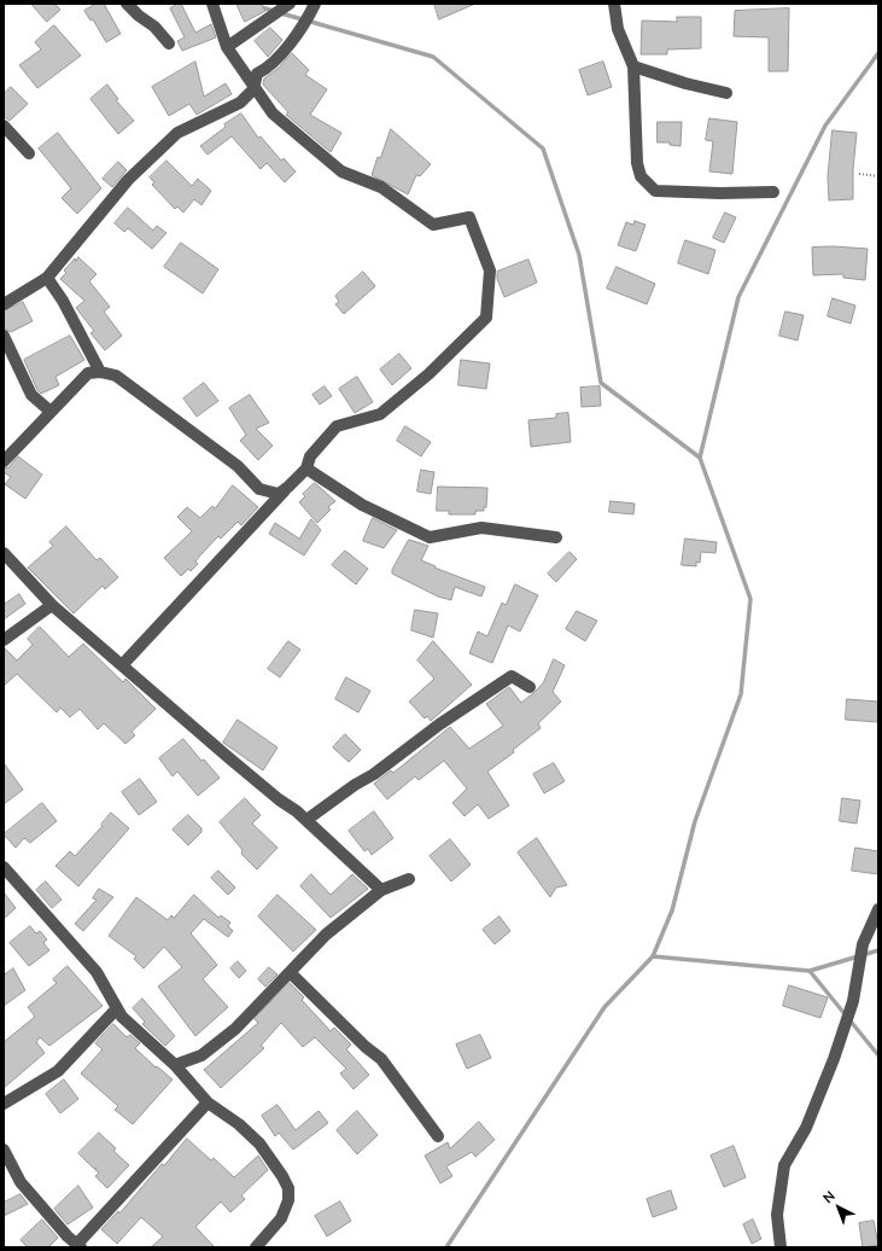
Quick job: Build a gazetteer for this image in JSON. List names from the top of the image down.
{
  "north": "top left"
}
